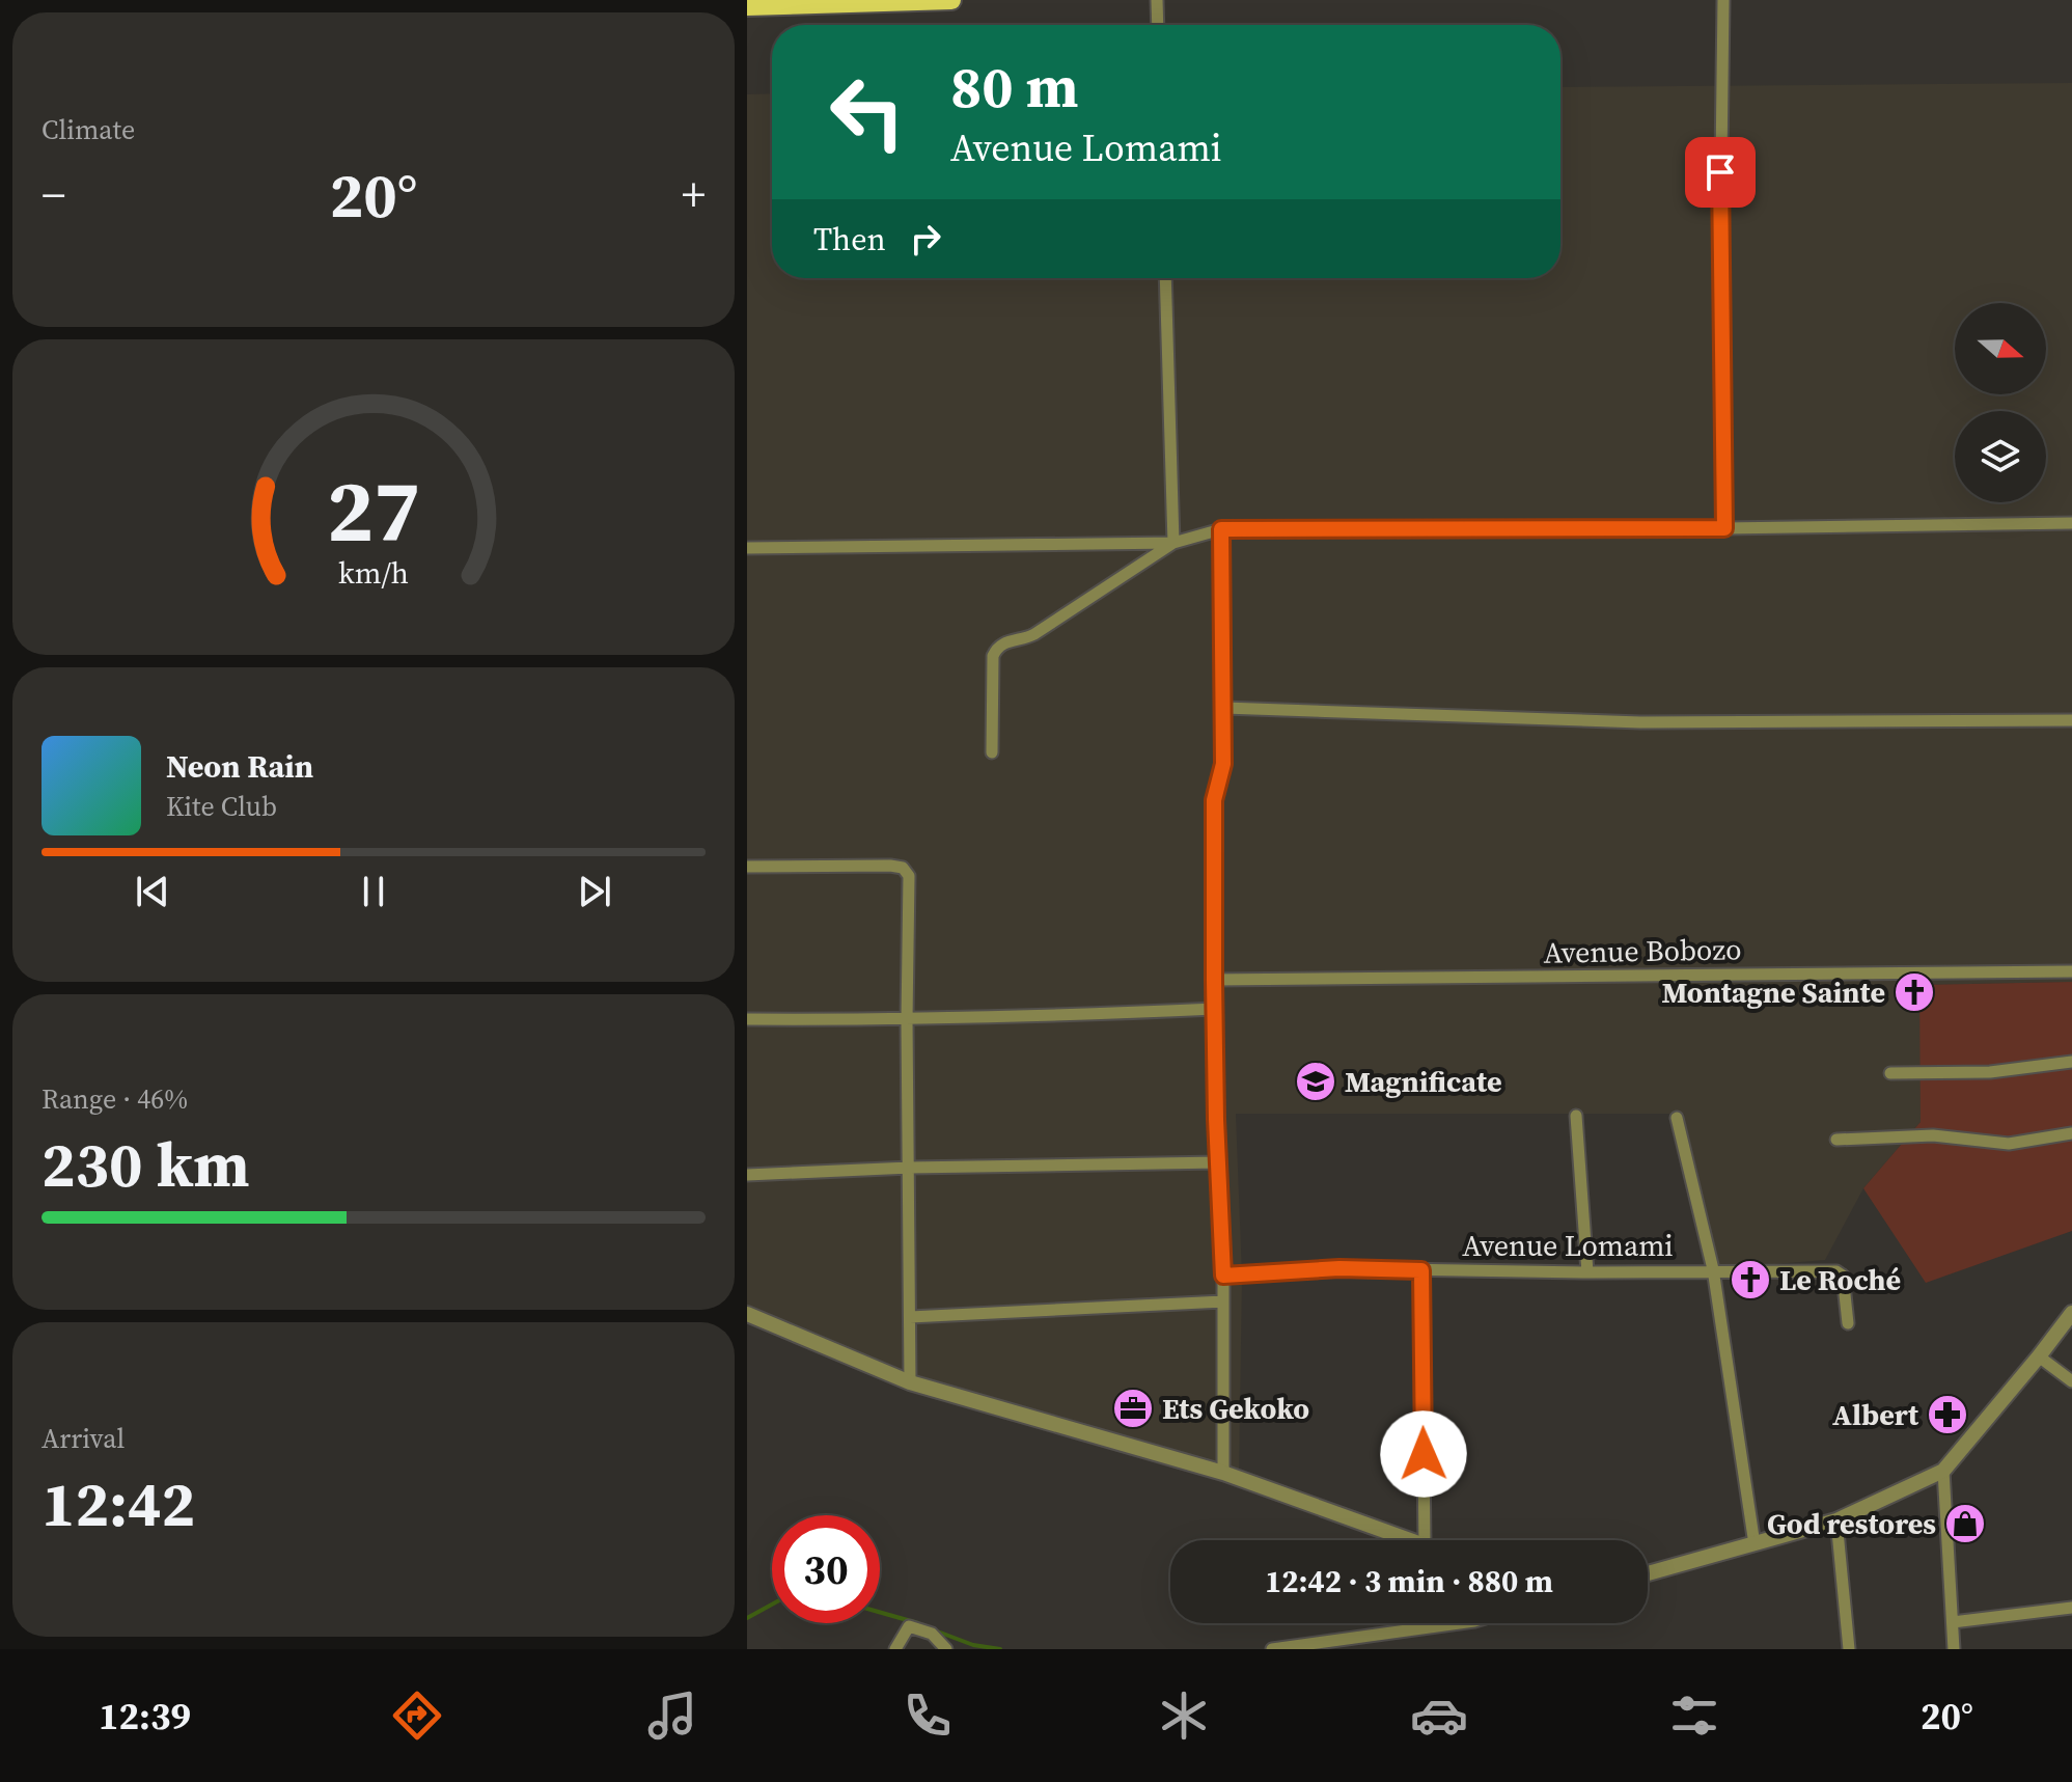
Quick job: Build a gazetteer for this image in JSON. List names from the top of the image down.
{
  "streets": {
    "street": ["Avenue Bobozo", "Avenue Lomami"]
  },
  "places": {
    "church": ["Montagne Sainte", "Le Roché"],
    "school or university": ["Magnificate"],
    "office": ["Ets Gekoko"],
    "pharmacy": ["Albert"],
    "shop": ["God restores"]
  },
  "north": "right",
  "page": {
    "tile": [
      "Climate",
      ["Range · 46%", "230 km"],
      ["Arrival", "12:42"]
    ],
    "turn": ["80 m", "Avenue Lomami"],
    "heat": ["−", "20°", "+"],
    "then": "Then",
    "song": ["Neon Rain", "Kite Club"],
    "limit": "30",
    "trip": "12:42 · 3 min · 880 m",
    "tabs": ["12:39", "20°"],
    "gauge": ["27", "km/h"]
  }
}
